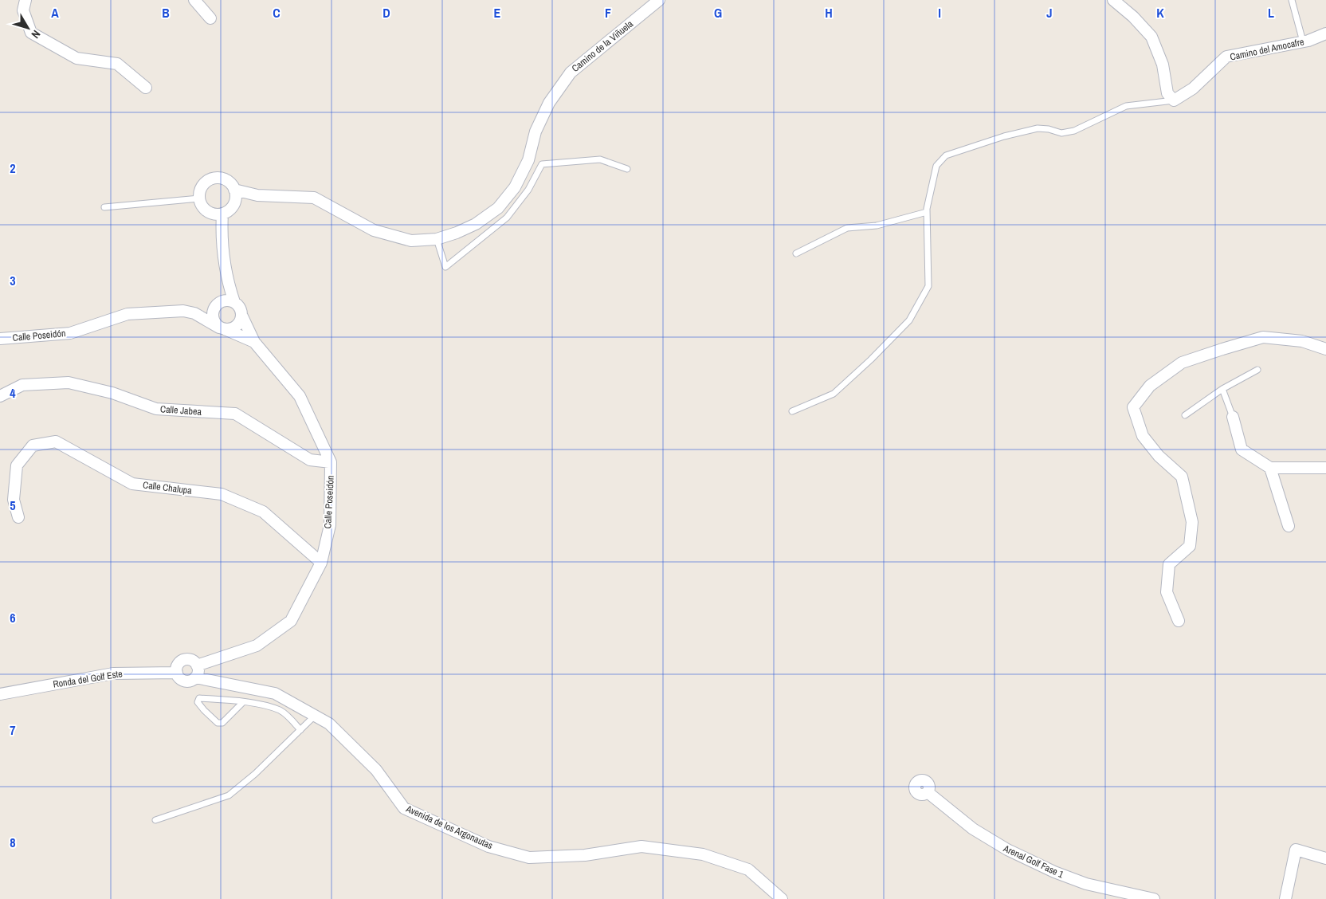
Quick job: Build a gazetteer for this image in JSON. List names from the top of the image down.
{
  "streets": {
    "street": [
      "Camino de la Viñuela",
      "Camino del Amocafre",
      "Calle Poseidón",
      "Calle Jabea",
      "Calle Chalupa",
      "Ronda del Golf Este",
      "Avenida de los Argonautas",
      "Arenal Golf Fase 1"
    ]
  },
  "crossings": [
    ["Calle Poseidón", "Calle Jabea"],
    ["Calle Poseidón", "Calle Chalupa"],
    ["Calle Poseidón", "Ronda del Golf Este"],
    ["Calle Poseidón", "Avenida de los Argonautas"],
    ["Ronda del Golf Este", "Avenida de los Argonautas"]
  ],
  "north": "bottom right",
  "grid": {
    "columns": [
      "A",
      "B",
      "C",
      "D",
      "E",
      "F",
      "G",
      "H",
      "I",
      "J",
      "K",
      "L"
    ],
    "rows": [
      "2",
      "3",
      "4",
      "5",
      "6",
      "7",
      "8"
    ]
  }
}
